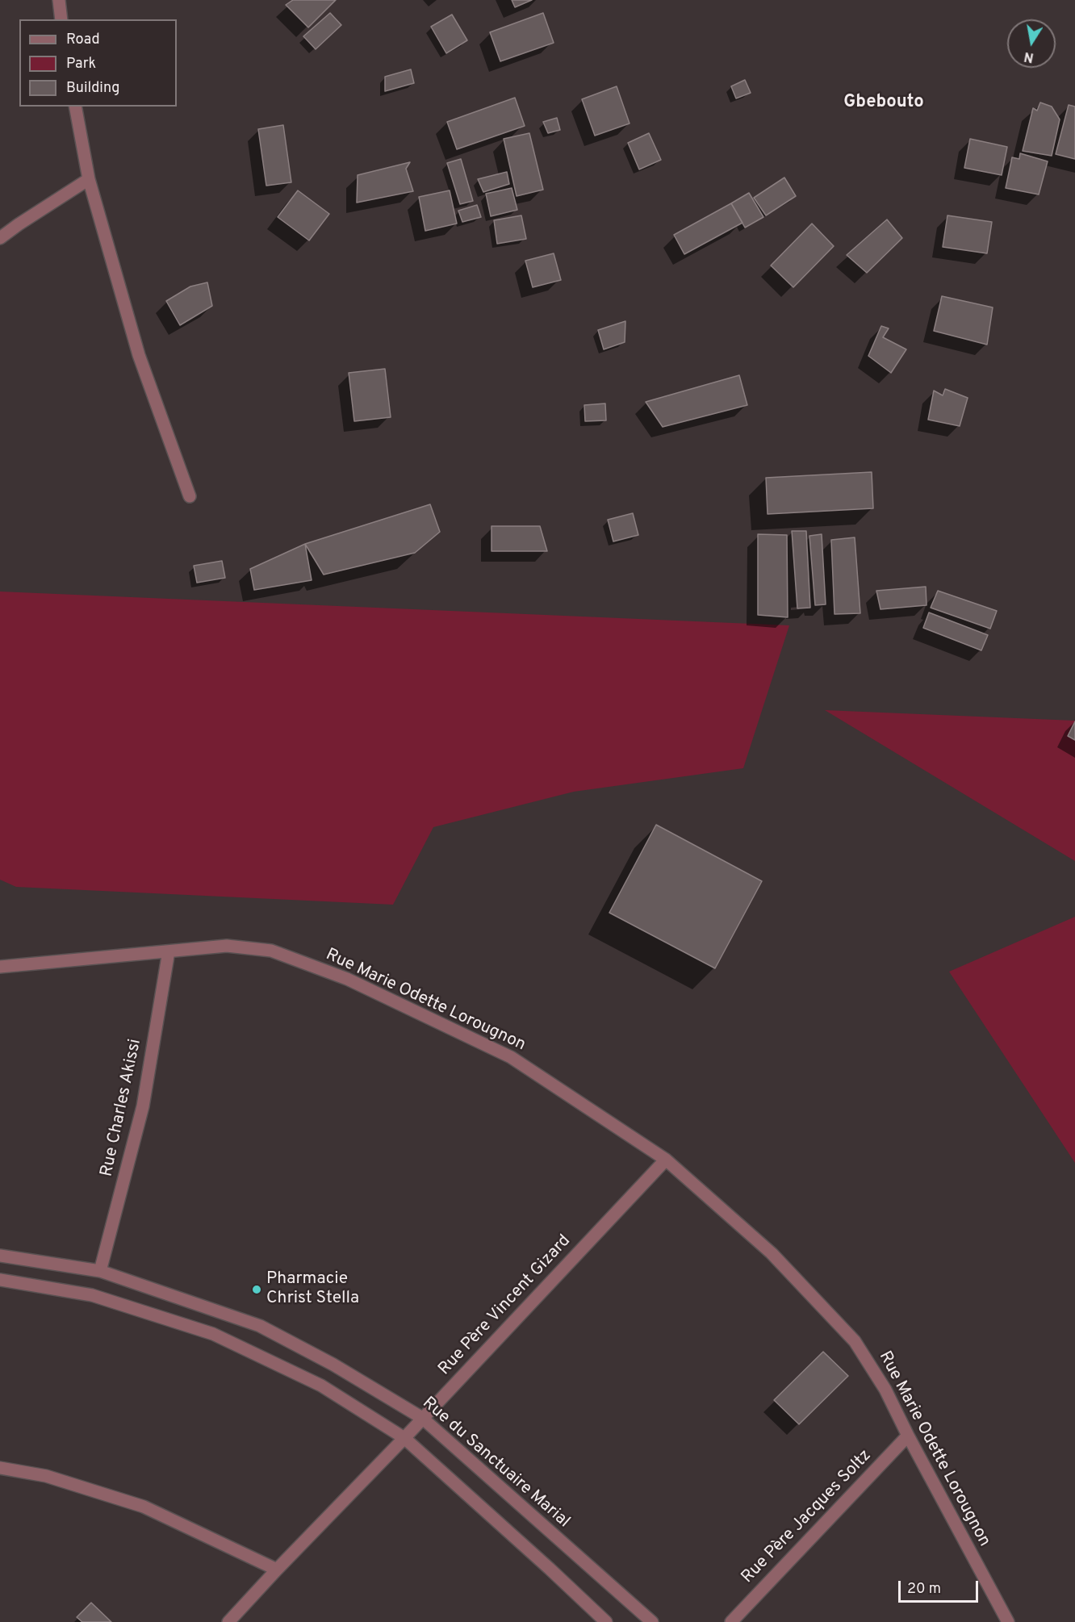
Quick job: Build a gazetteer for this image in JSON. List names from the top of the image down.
{
  "streets": {
    "street": [
      "Rue Marie Odette Lorougnon",
      "Rue Charles Akissi",
      "Rue Père Vincent Gizard",
      "Rue du Sanctuaire Marial",
      "Rue Père Jacques Soltz"
    ]
  },
  "crossings": [
    ["Rue Marie Odette Lorougnon", "Rue Charles Akissi"],
    ["Rue Marie Odette Lorougnon", "Rue Père Vincent Gizard"],
    ["Rue Marie Odette Lorougnon", "Rue Père Jacques Soltz"],
    ["Rue Charles Akissi", "Rue du Sanctuaire Marial"],
    ["Rue Père Vincent Gizard", "Rue du Sanctuaire Marial"]
  ],
  "districts": ["Gbebouto"],
  "places": ["Pharmacie Christ Stella"],
  "legend": ["Road", "Park", "Building"],
  "scale_bar": "20 m",
  "north": "bottom"
}
